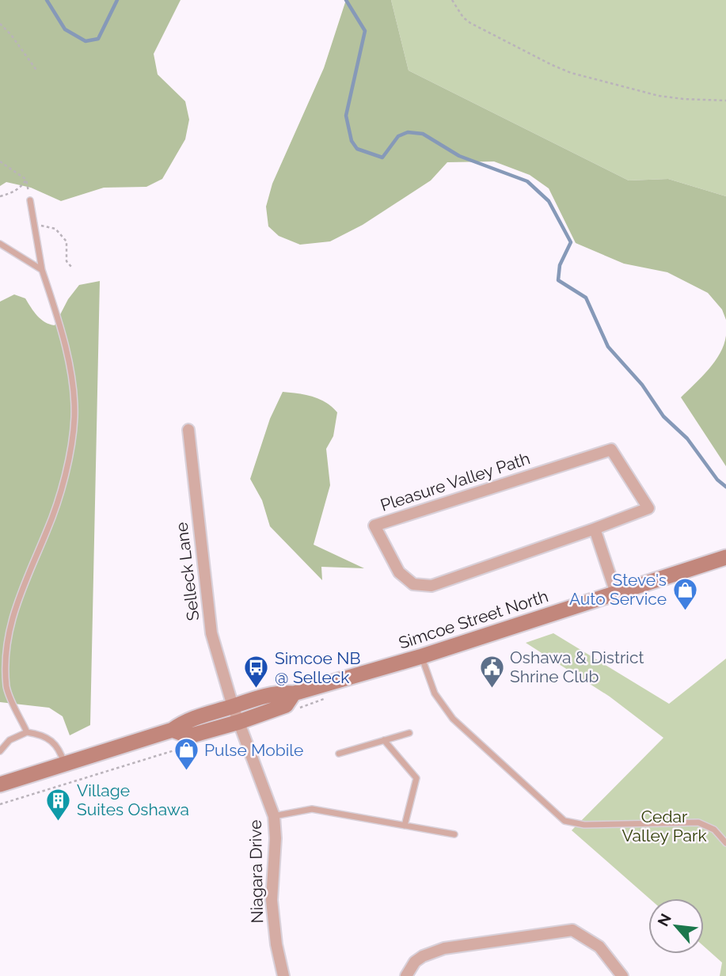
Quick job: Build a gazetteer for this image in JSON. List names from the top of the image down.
{
  "streets": {
    "main road": ["Simcoe Street North"],
    "street": ["Pleasure Valley Path", "Selleck Lane", "Niagara Drive"]
  },
  "crossings": [
    ["Selleck Lane", "Simcoe Street North"],
    ["Selleck Lane", "Niagara Drive"],
    ["Simcoe Street North", "Niagara Drive"]
  ],
  "parks": ["Cedar Valley Park"],
  "places": {
    "shop": ["Steve's Auto Service", "Pulse Mobile"],
    "public building": ["Oshawa & District Shrine Club"],
    "bus stop": ["Simcoe NB @ Selleck"],
    "building": ["Village Suites Oshawa"]
  },
  "north": "top left"
}
